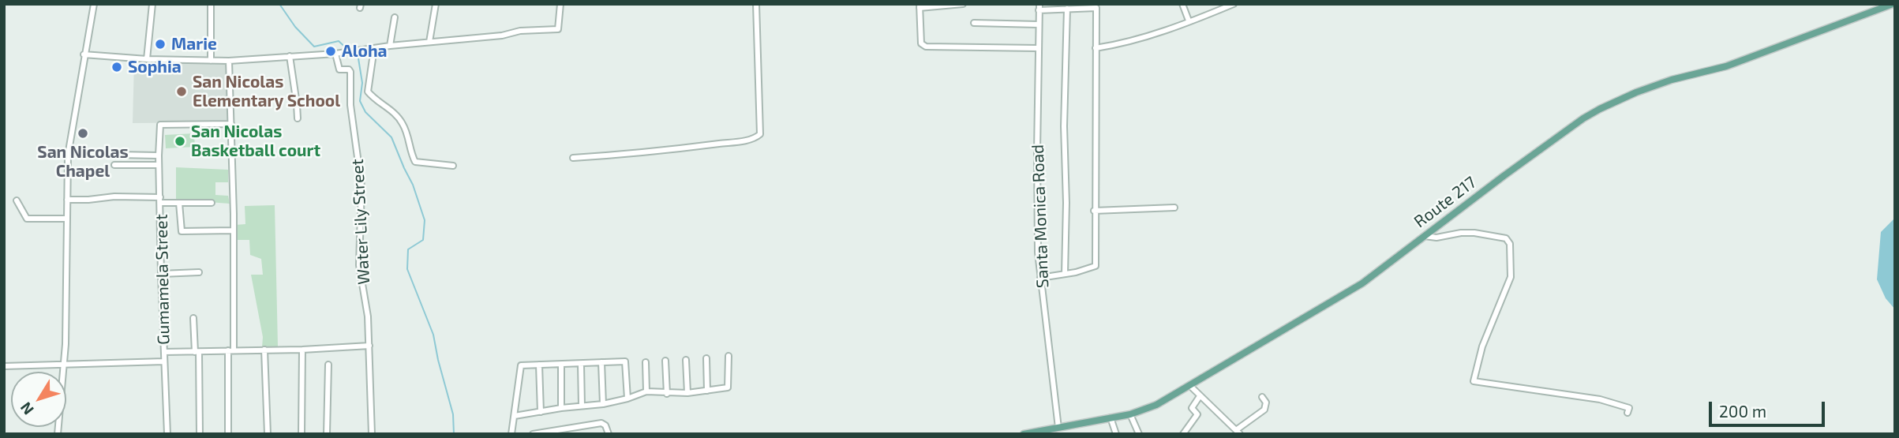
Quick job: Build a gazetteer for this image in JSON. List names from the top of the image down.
{
  "streets": {
    "main road": ["Route 217"],
    "street": ["Santa Monica Road", "Water Lily Street", "Gumamela Street"]
  },
  "crossings": [
    ["Route 217", "Santa Monica Road"]
  ],
  "places": [
    "Marie",
    "Aloha",
    "Sophia",
    "San Nicolas Elementary School",
    "San Nicolas Chapel",
    "San Nicolas Basketball court"
  ],
  "scale_bar": "200 m",
  "north": "bottom left"
}
